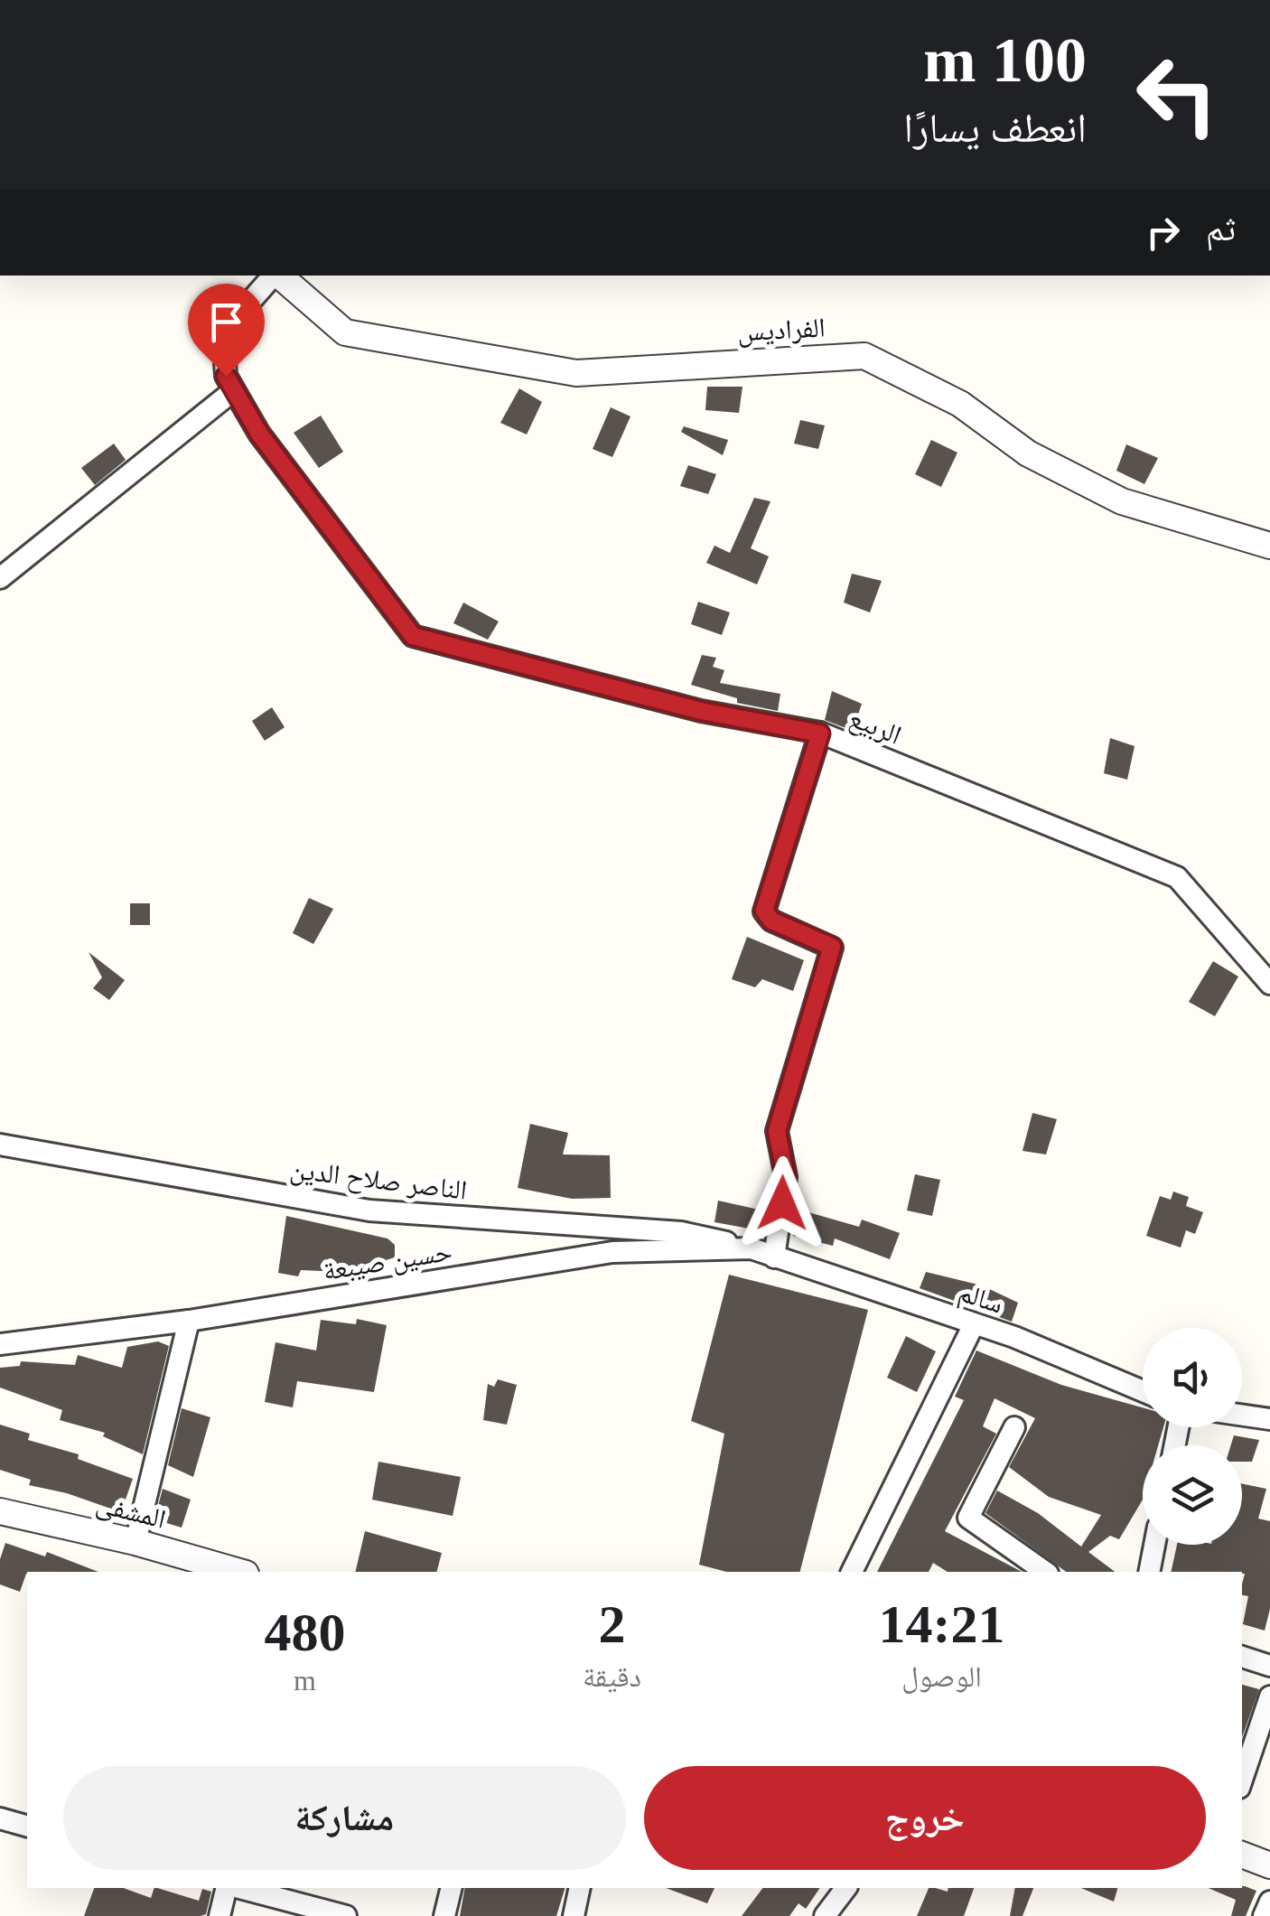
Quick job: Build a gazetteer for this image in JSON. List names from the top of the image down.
{
  "streets": {
    "street": [
      "الفراديس",
      "الربيع",
      "الناصر صلاح الدين",
      "حسين صيبعة",
      "سالم",
      "المشفى"
    ]
  },
  "crossings": [
    ["الناصر صلاح الدين", "حسين صيبعة"],
    ["حسين صيبعة", "سالم"]
  ],
  "page": {
    "turn": ["100 m", "انعطف يسارًا"],
    "then": "ثم",
    "eta": [
      "14:21",
      "الوصول",
      "2",
      "دقيقة",
      "480",
      "m"
    ],
    "buttons": ["خروج", "مشاركة"]
  }
}
